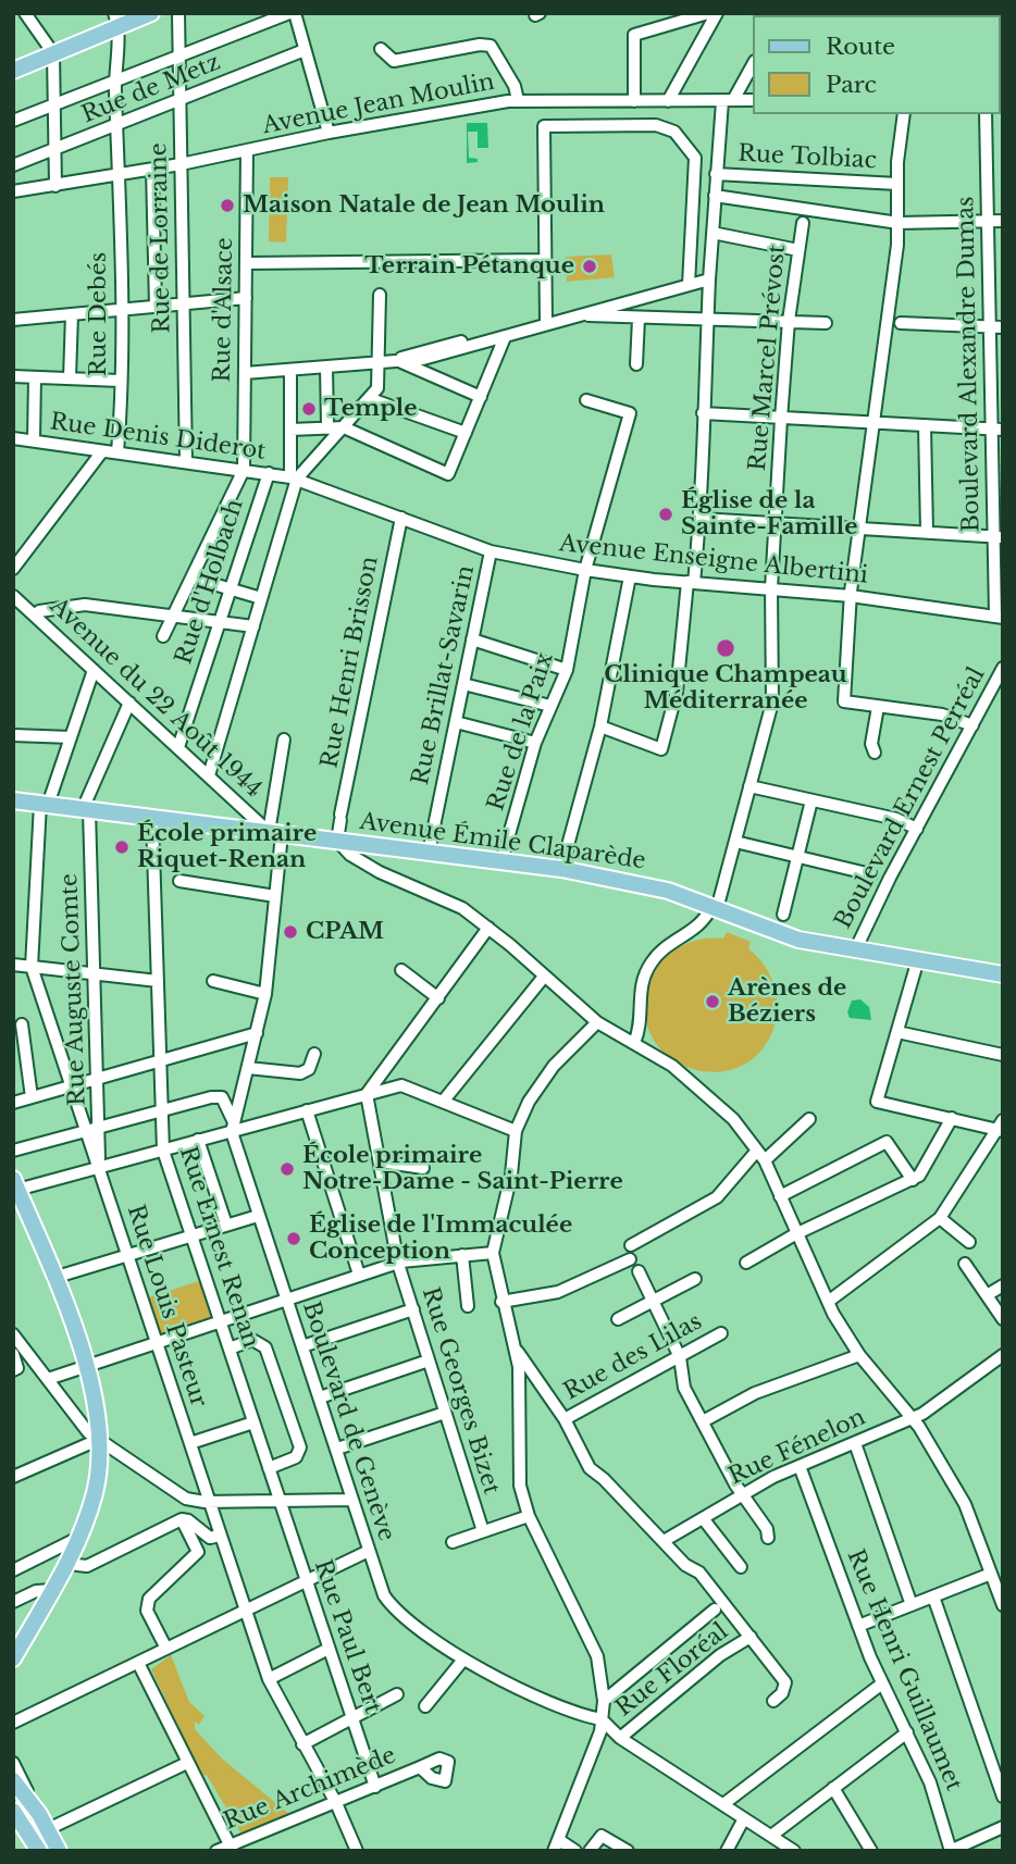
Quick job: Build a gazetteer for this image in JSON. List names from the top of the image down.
{
  "streets": {
    "main road": ["Avenue Émile Claparède"],
    "street": [
      "Rue de Metz",
      "Avenue Jean Moulin",
      "Rue Tolbiac",
      "Rue de Lorraine",
      "Rue d'Alsace",
      "Rue Debés",
      "Rue Marcel Prévost",
      "Boulevard Alexandre Dumas",
      "Rue Denis Diderot",
      "Avenue Enseigne Albertini",
      "Rue d'Holbach",
      "Rue Henri Brisson",
      "Rue Brillat-Savarin",
      "Avenue du 22 Août 1944",
      "Rue de la Paix",
      "Boulevard Ernest Perréal",
      "Rue Auguste Comte",
      "Rue Ernest Renan",
      "Rue Louis Pasteur",
      "Rue des Lilas",
      "Rue Georges Bizet",
      "Boulevard de Genève",
      "Rue Fénelon",
      "Rue Paul Bert",
      "Rue Floréal",
      "Rue Henri Guillaumet",
      "Rue Archimède"
    ]
  },
  "crossings": [
    ["Rue de Metz", "Rue de Lorraine"],
    ["Rue de Metz", "Rue Debés"],
    ["Avenue Jean Moulin", "Rue de Lorraine"],
    ["Avenue Jean Moulin", "Rue d'Alsace"],
    ["Avenue Jean Moulin", "Rue Debés"],
    ["Rue de Lorraine", "Rue Denis Diderot"],
    ["Rue d'Alsace", "Rue Denis Diderot"],
    ["Rue Debés", "Rue Denis Diderot"],
    ["Rue Marcel Prévost", "Avenue Enseigne Albertini"],
    ["Rue Marcel Prévost", "Avenue Émile Claparède"],
    ["Boulevard Alexandre Dumas", "Avenue Enseigne Albertini"],
    ["Rue Denis Diderot", "Avenue Enseigne Albertini"],
    ["Rue Denis Diderot", "Rue d'Holbach"],
    ["Avenue Enseigne Albertini", "Rue Henri Brisson"],
    ["Avenue Enseigne Albertini", "Rue Brillat-Savarin"],
    ["Avenue Enseigne Albertini", "Rue de la Paix"],
    ["Rue d'Holbach", "Avenue du 22 Août 1944"],
    ["Rue Henri Brisson", "Avenue Émile Claparède"],
    ["Rue Brillat-Savarin", "Avenue Émile Claparède"],
    ["Avenue du 22 Août 1944", "Avenue Émile Claparède"],
    ["Avenue du 22 Août 1944", "Rue Louis Pasteur"],
    ["Rue de la Paix", "Avenue Émile Claparède"],
    ["Boulevard Ernest Perréal", "Avenue Émile Claparède"],
    ["Avenue Émile Claparède", "Rue Auguste Comte"],
    ["Avenue Émile Claparède", "Rue Ernest Renan"],
    ["Avenue Émile Claparède", "Rue Louis Pasteur"],
    ["Rue Auguste Comte", "Rue Louis Pasteur"],
    ["Rue Ernest Renan", "Rue Paul Bert"],
    ["Rue Louis Pasteur", "Rue Archimède"],
    ["Rue Fénelon", "Rue Henri Guillaumet"],
    ["Rue Paul Bert", "Rue Archimède"]
  ],
  "places": [
    "Maison Natale de Jean Moulin",
    "Terrain Pétanque",
    "Temple",
    "Église de la Sainte-Famille",
    "Clinique Champeau Méditerranée",
    "École primaire Riquet-Renan",
    "CPAM",
    "Arènes de Béziers",
    "École primaire Notre-Dame - Saint-Pierre",
    "Église de l'Immaculée Conception"
  ],
  "legend": ["Route", "Parc"]
}
